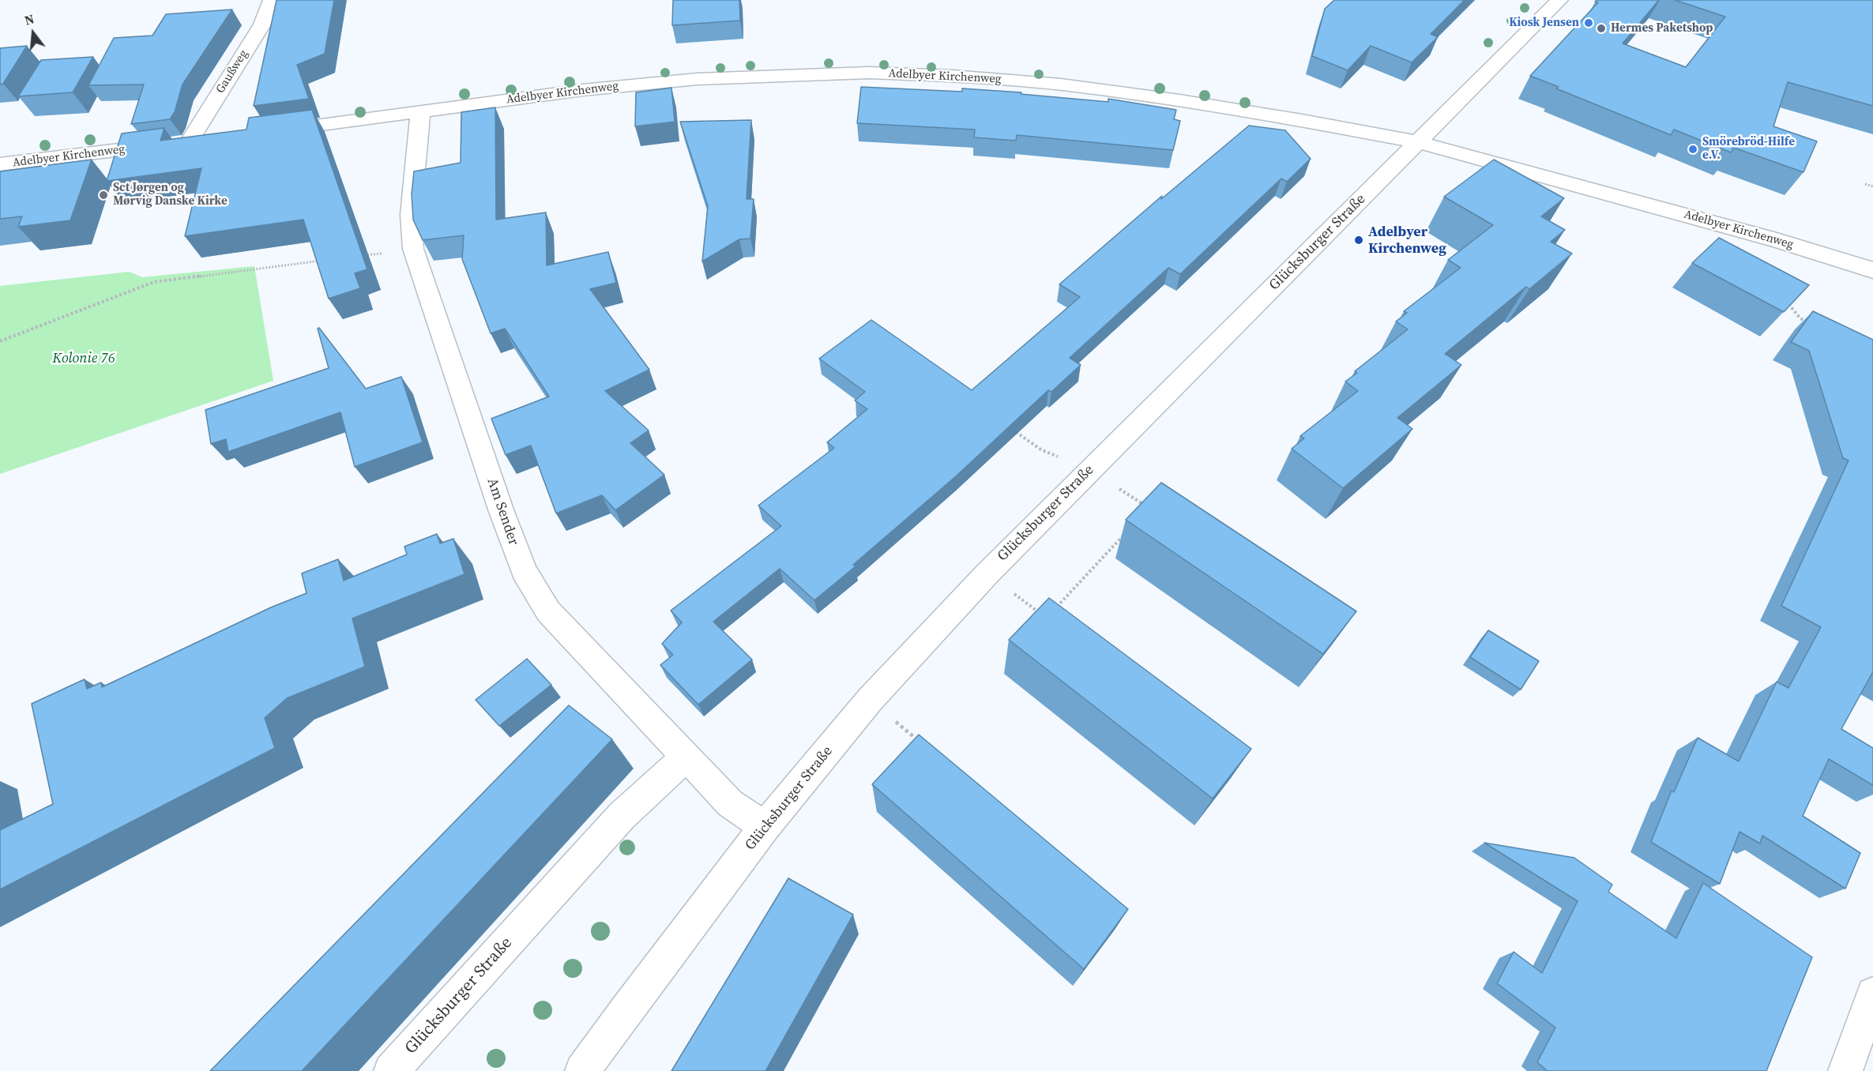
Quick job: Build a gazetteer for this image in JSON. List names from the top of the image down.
{
  "streets": {
    "street": [
      "Gaußweg",
      "Adelbyer Kirchenweg",
      "Glücksburger Straße",
      "Am Sender"
    ]
  },
  "crossings": [
    ["Gaußweg", "Adelbyer Kirchenweg"],
    ["Adelbyer Kirchenweg", "Glücksburger Straße"],
    ["Adelbyer Kirchenweg", "Am Sender"],
    ["Glücksburger Straße", "Am Sender"]
  ],
  "parks": ["Kolonie 76"],
  "places": [
    "Kiosk Jensen",
    "Hermes Paketshop",
    "Smörebröd-Hilfe e.V.",
    "Sct Jørgen og Mørvig Danske Kirke",
    "Adelbyer Kirchenweg"
  ],
  "north": "top"
}
